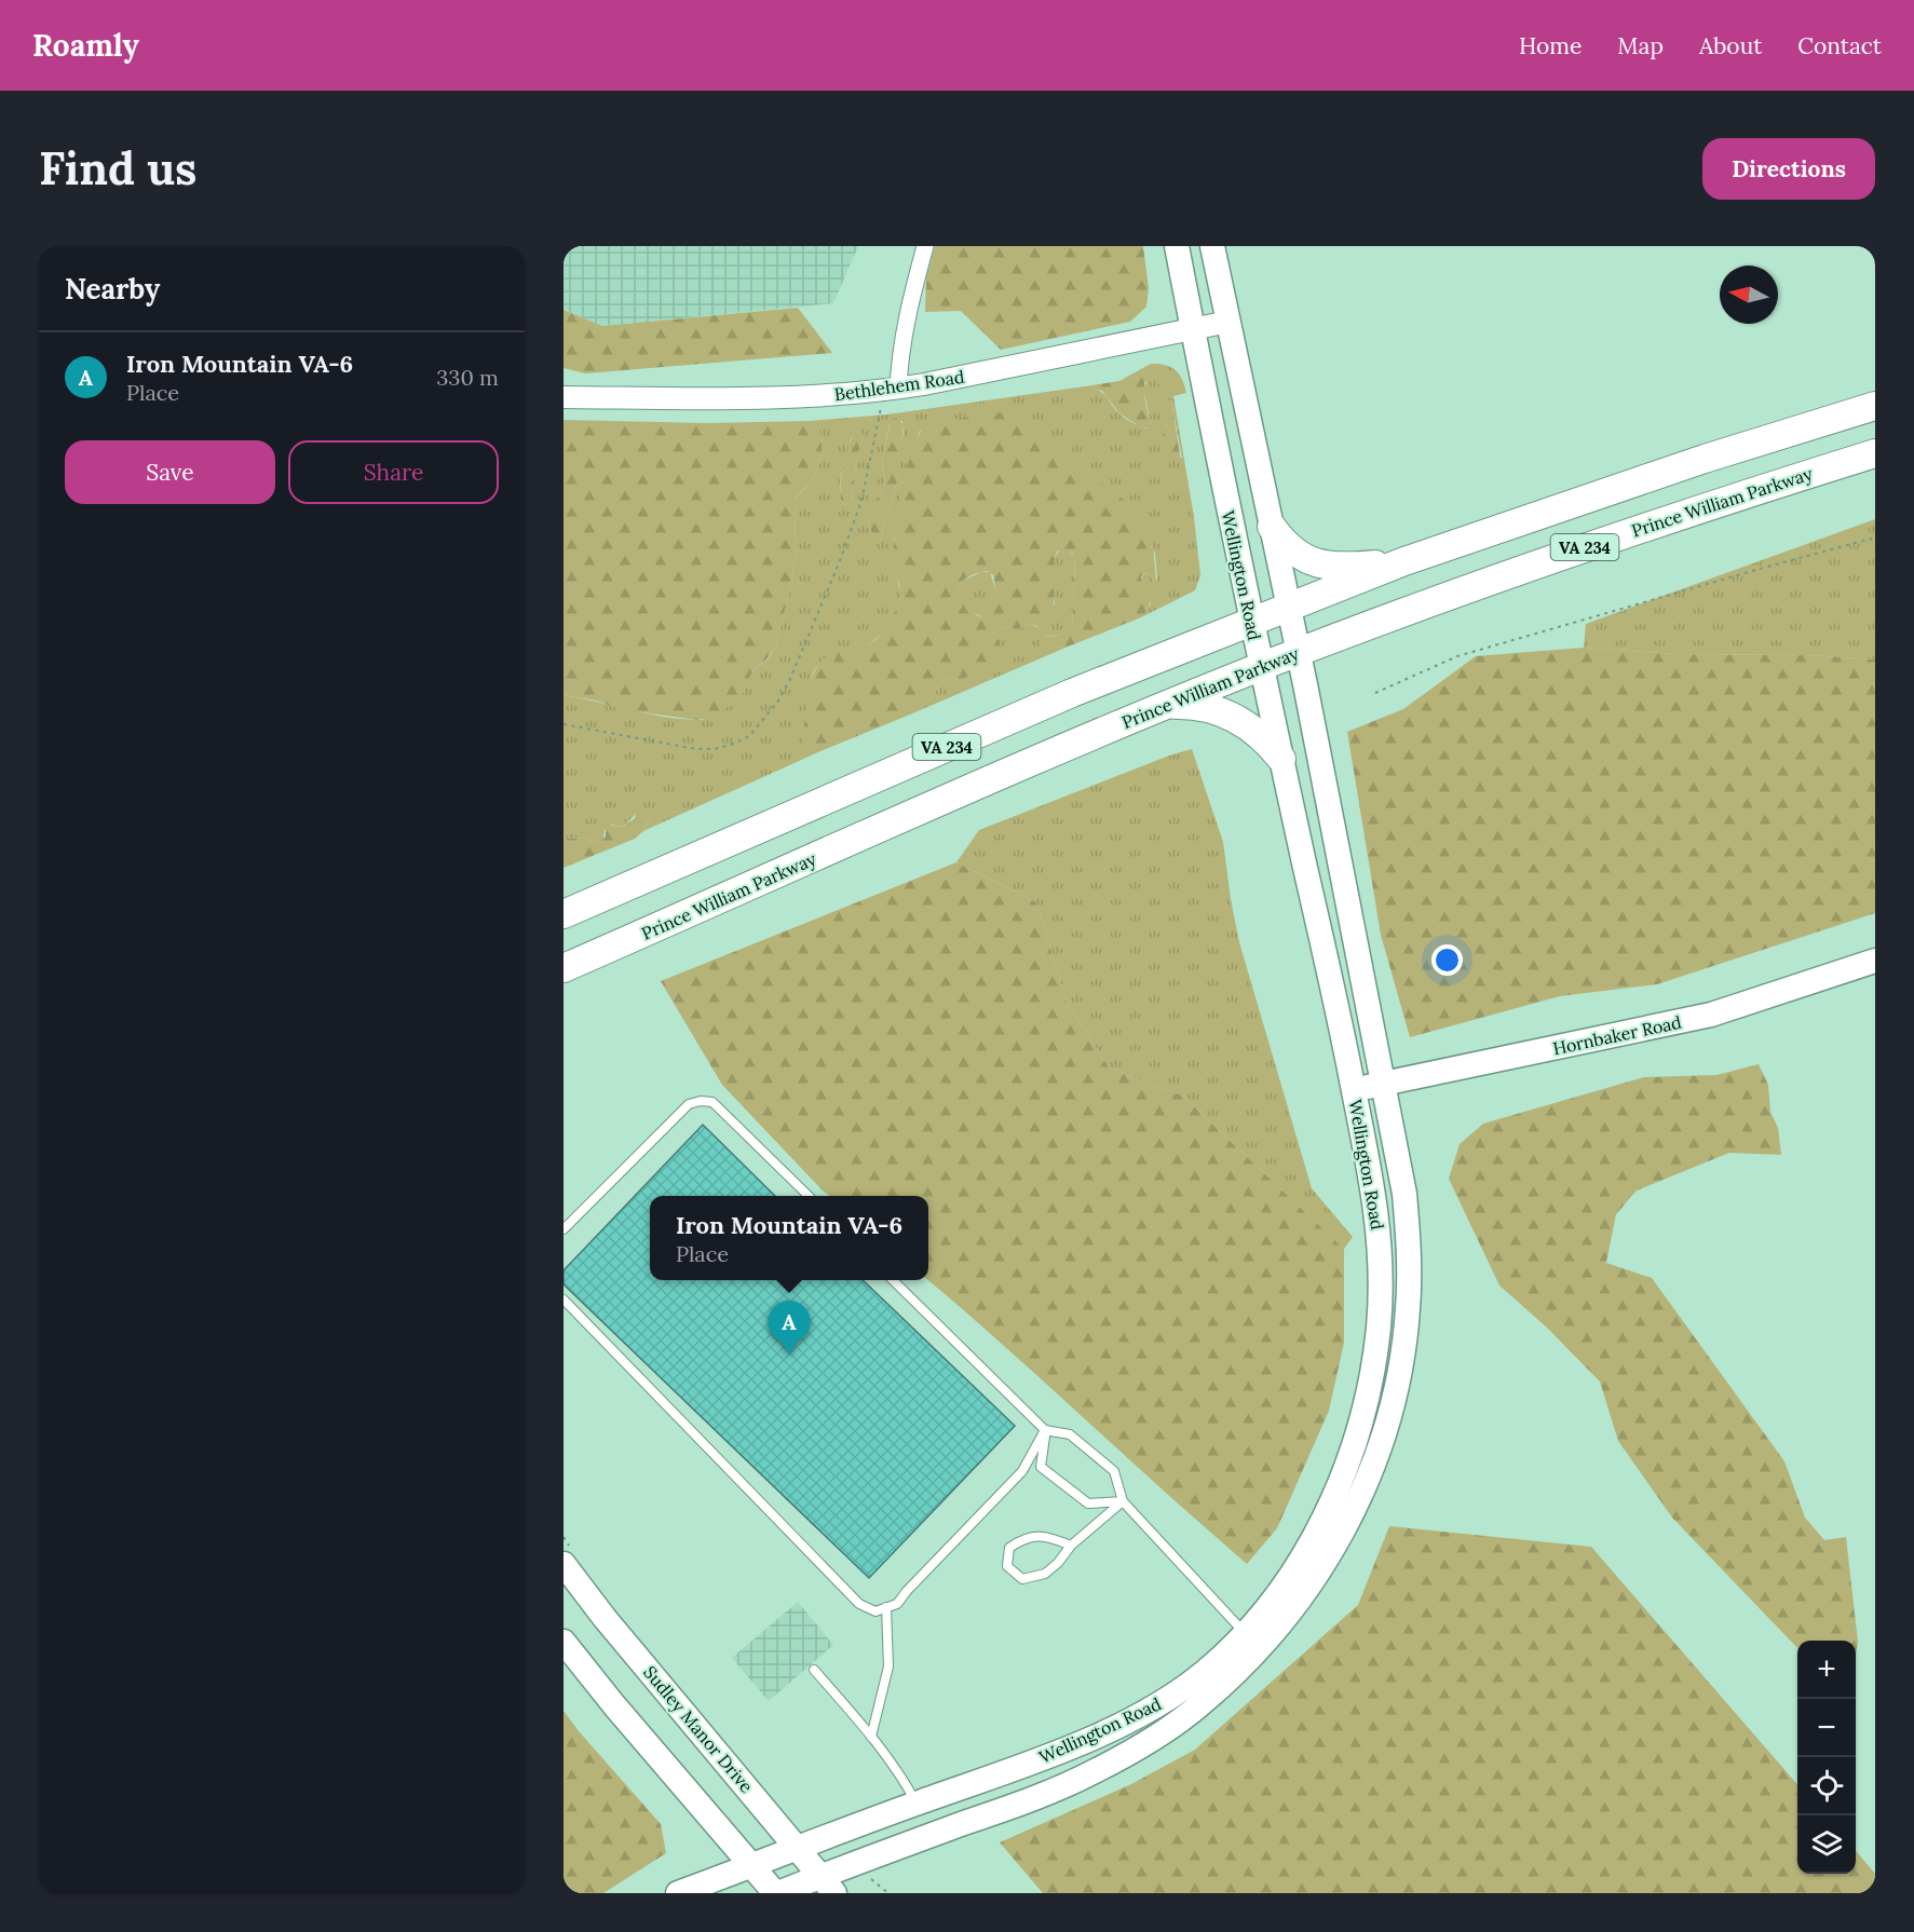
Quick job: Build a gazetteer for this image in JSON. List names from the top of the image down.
{
  "streets": {
    "highway": ["Prince William Parkway", "VA 234"],
    "main road": ["Wellington Road", "Hornbaker Road", "Sudley Manor Drive"],
    "street": ["Bethlehem Road"]
  },
  "crossings": [
    ["Bethlehem Road", "Wellington Road"],
    ["Prince William Parkway", "Wellington Road"],
    ["VA 234", "Wellington Road"],
    ["Wellington Road", "Hornbaker Road"],
    ["Wellington Road", "Sudley Manor Drive"]
  ],
  "north": "left",
  "page": {
    "header": "Roamly",
    "nav": [
      "Home",
      "Map",
      "About",
      "Contact"
    ],
    "buttons": [
      "Directions",
      ["Save", "Share"]
    ],
    "title": "Find us",
    "heading": "Nearby",
    "list": [
      {
        "mark": "A",
        "name": "Iron Mountain VA-6",
        "note": "Place",
        "value": "330 m"
      }
    ],
    "popup": ["Iron Mountain VA-6", "Place"],
    "pins": "A",
    "map_buttons": ["+", "−"]
  }
}
